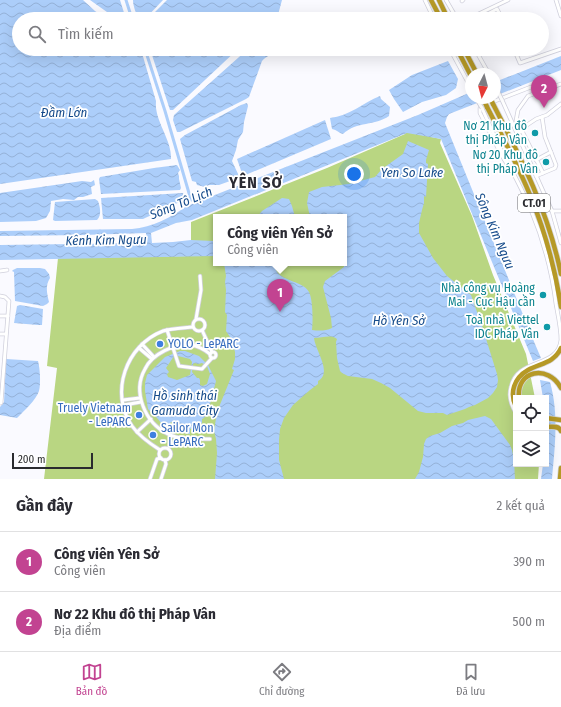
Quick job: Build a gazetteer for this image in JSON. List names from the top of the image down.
{
  "streets": {
    "highway": ["CT.01"]
  },
  "districts": ["YÊN SỞ"],
  "water": [
    "Đầm Lớn",
    "Yen So Lake",
    "Sông Tô Lịch",
    "Sông Kim Ngưu",
    "Kênh Kim Ngưu",
    "Hồ Yên Sở",
    "Hồ sinh thái Gamuda City"
  ],
  "places": [
    "Nơ 21 Khu đô thị Pháp Vân",
    "Nơ 20 Khu đô thị Pháp Vân",
    "Nhà công vụ Hoàng Mai - Cục Hậu cần",
    "Toà nhà Viettel IDC Pháp Vân",
    "YOLO - LePARC",
    "Truely Vietnam - LePARC",
    "Sailor Mon - LePARC"
  ],
  "scale_bar": "200 m",
  "north": "bottom",
  "page": {
    "search": "Tìm kiếm",
    "pins": ["2", "1"],
    "popup": ["Công viên Yên Sở", "Công viên"],
    "scale": "200 m",
    "heading": ["Gần đây", "2 kết quả"],
    "list": [
      {
        "mark": "1",
        "name": "Công viên Yên Sở",
        "note": "Công viên",
        "value": "390 m"
      },
      {
        "mark": "2",
        "name": "Nơ 22 Khu đô thị Pháp Vân",
        "note": "Địa điểm",
        "value": "500 m"
      }
    ],
    "nav": ["Bản đồ", "Chỉ đường", "Đã lưu"]
  }
}
